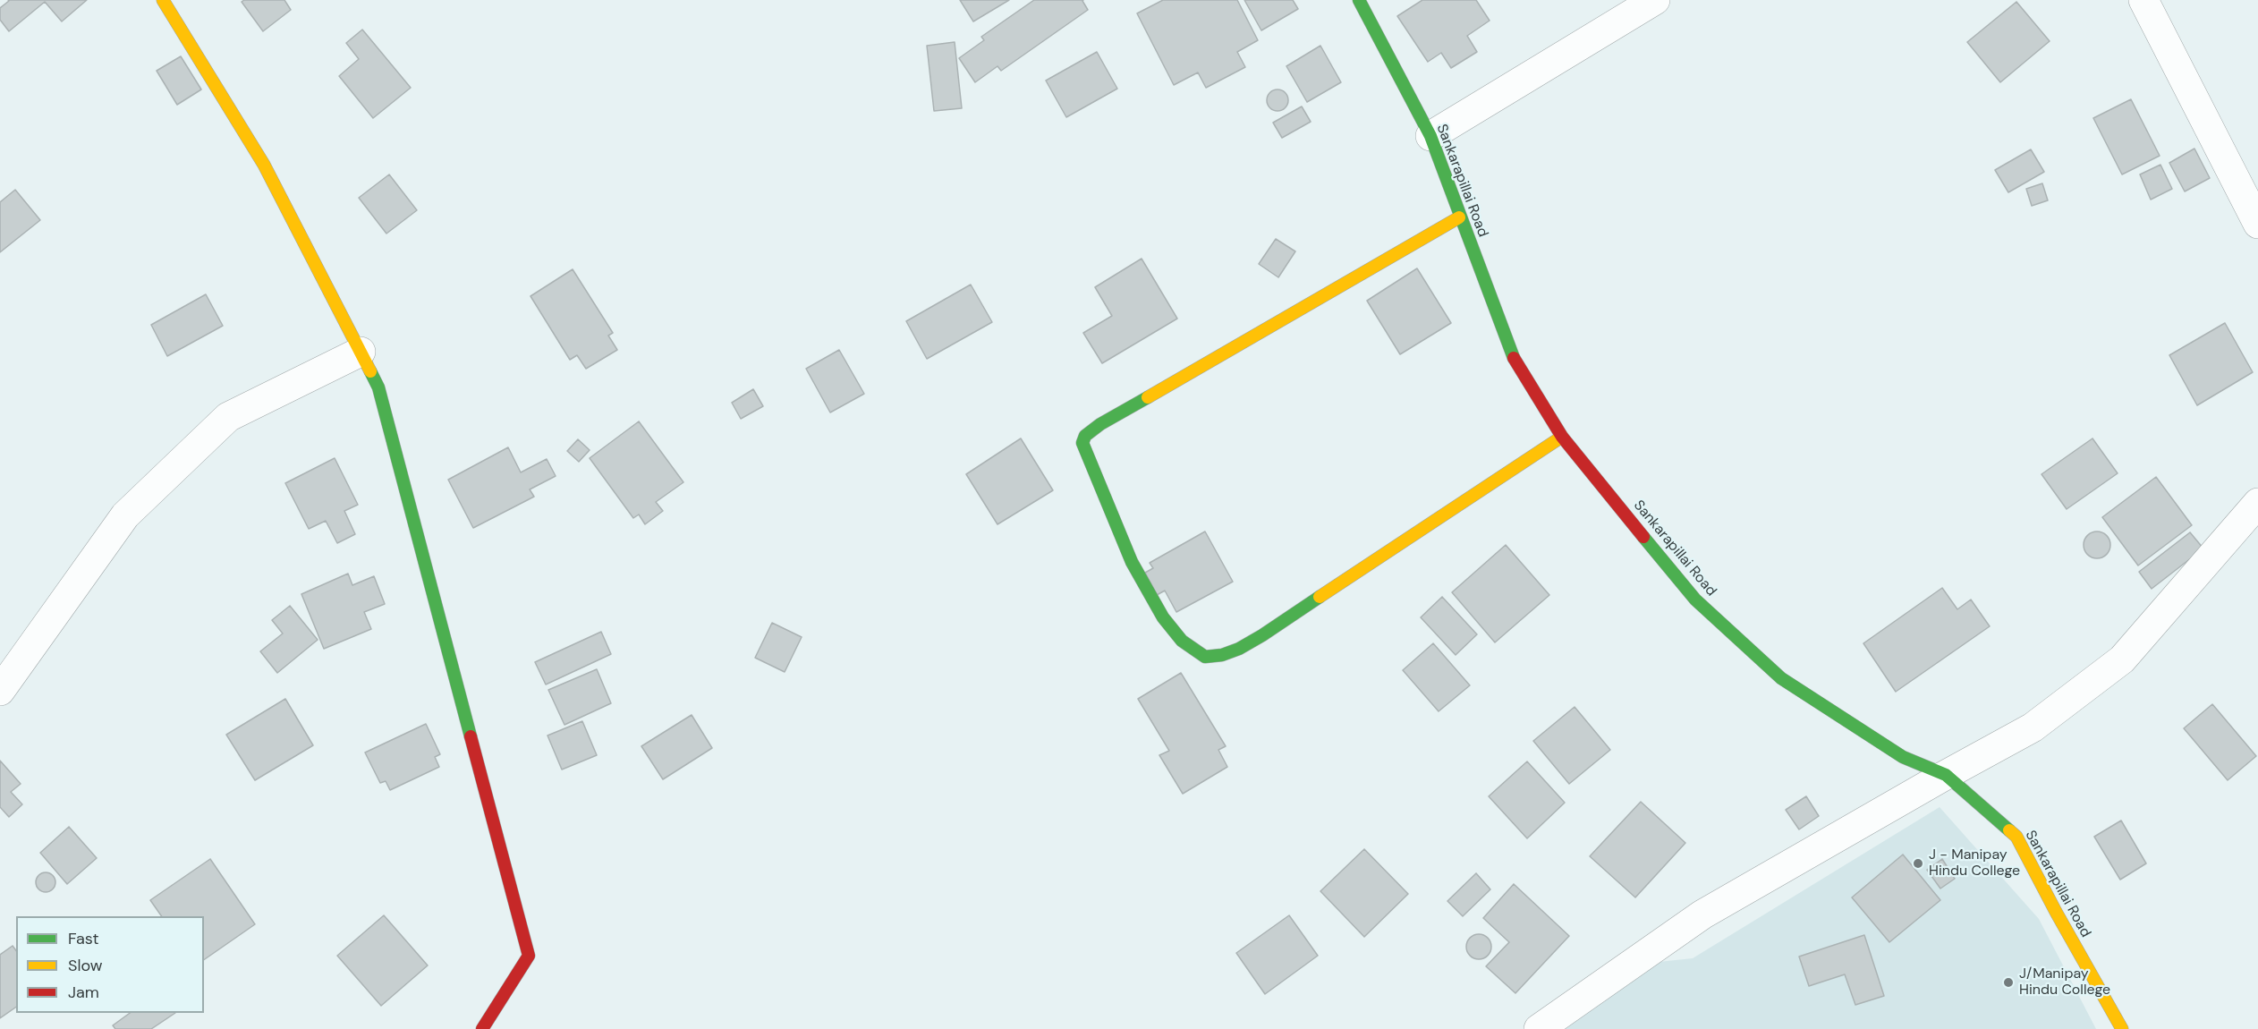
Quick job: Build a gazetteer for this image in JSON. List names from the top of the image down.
{
  "streets": {
    "street": ["Sankarapillai Road"]
  },
  "places": ["J - Manipay Hindu College", "J/Manipay Hindu College"],
  "legend": ["Fast", "Slow", "Jam"]
}
